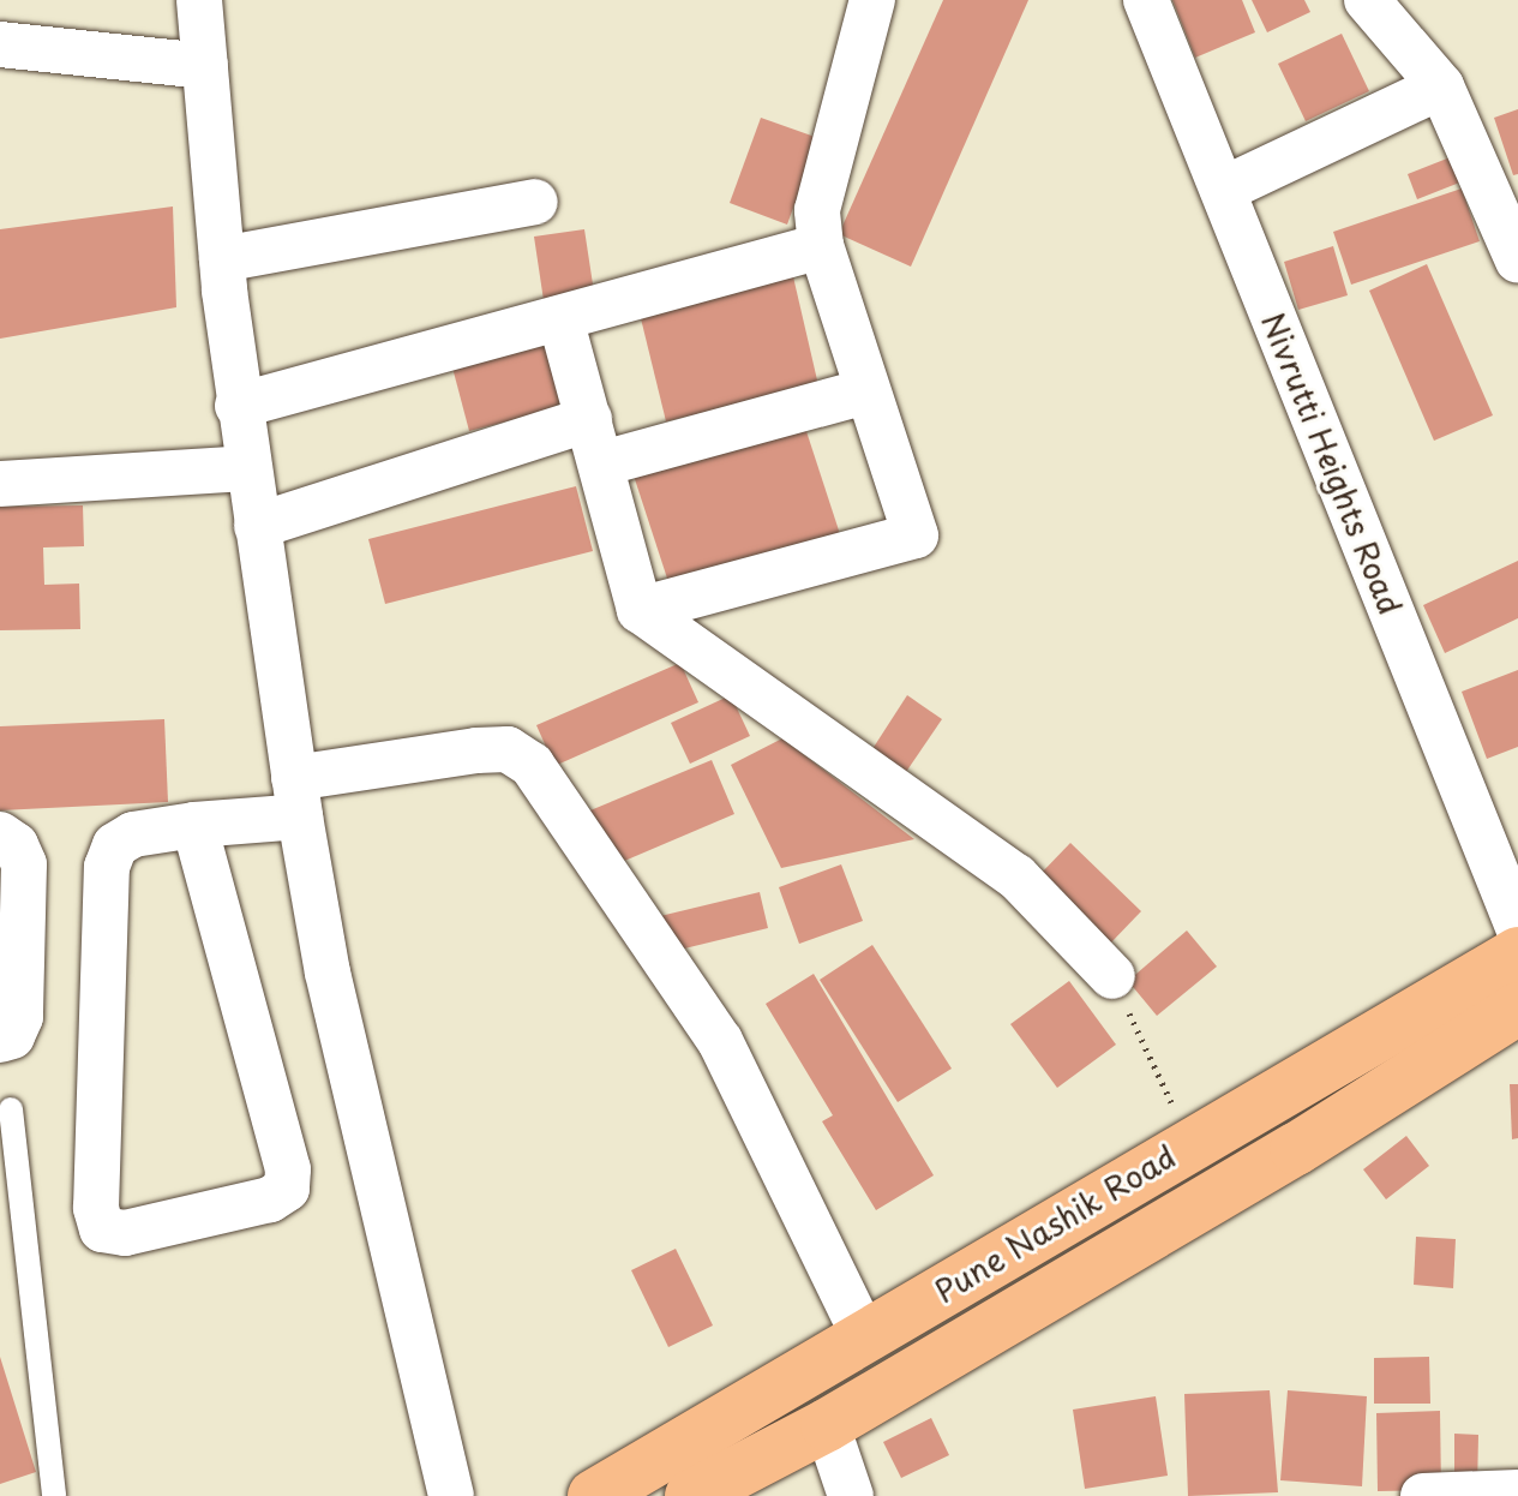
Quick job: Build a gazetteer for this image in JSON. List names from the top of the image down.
{
  "streets": {
    "highway": ["Pune Nashik Road"],
    "street": ["Nivrutti Heights Road"]
  }
}
